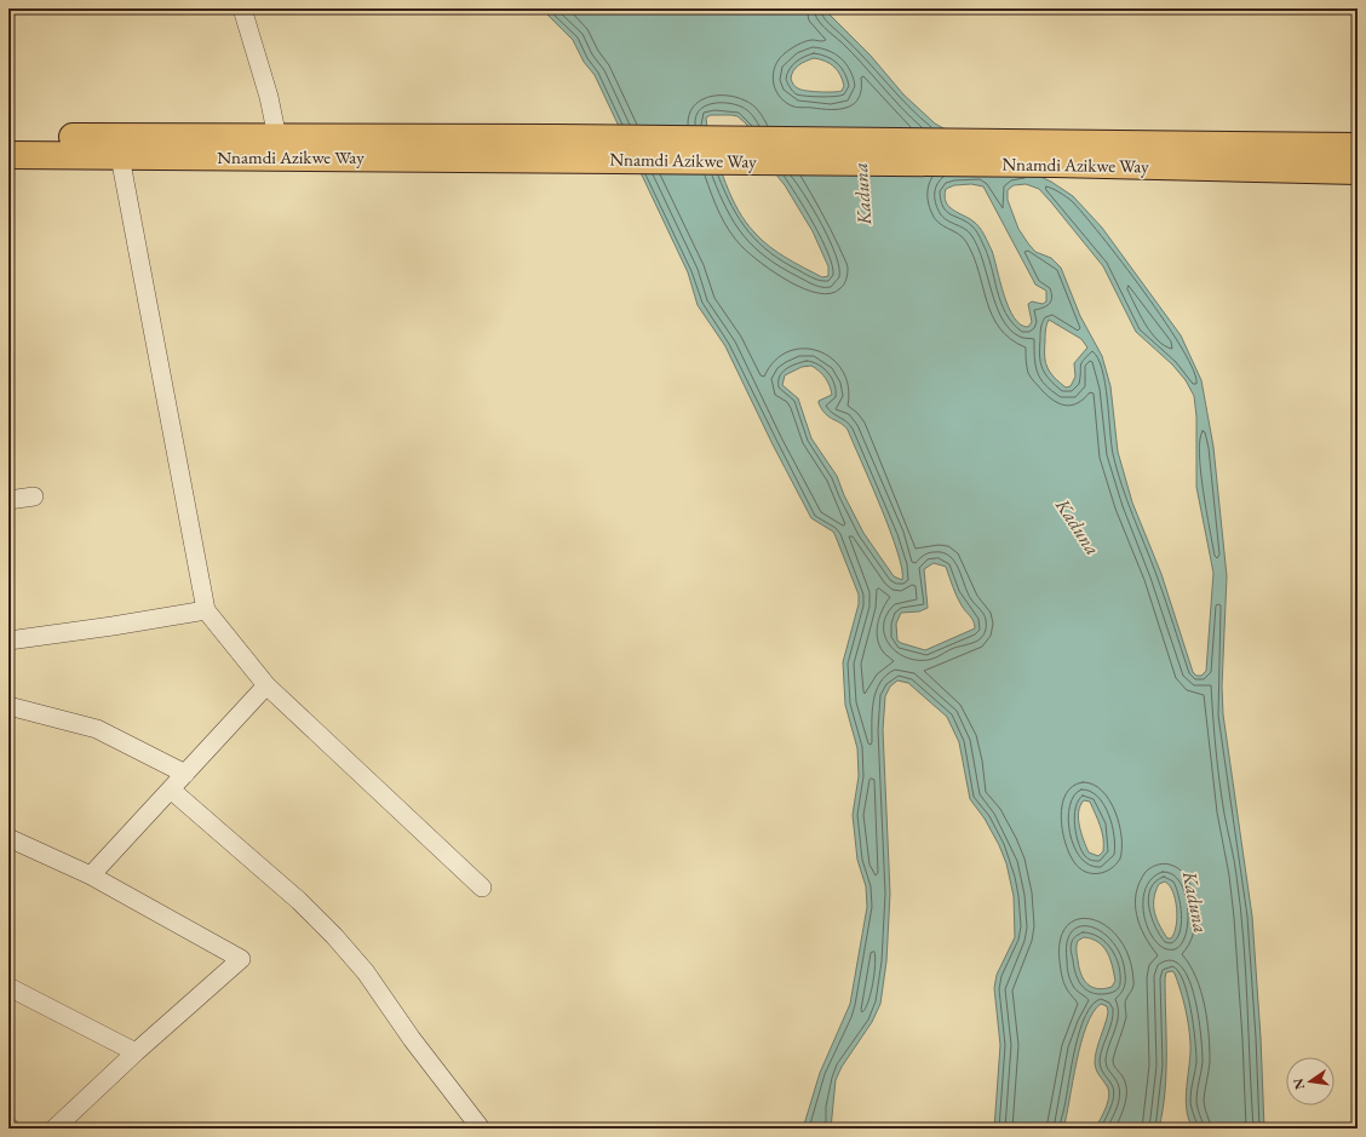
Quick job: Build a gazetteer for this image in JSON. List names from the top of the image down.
{
  "streets": {
    "highway": ["Nnamdi Azikwe Way"]
  },
  "water": ["Kaduna"],
  "north": "left"
}
